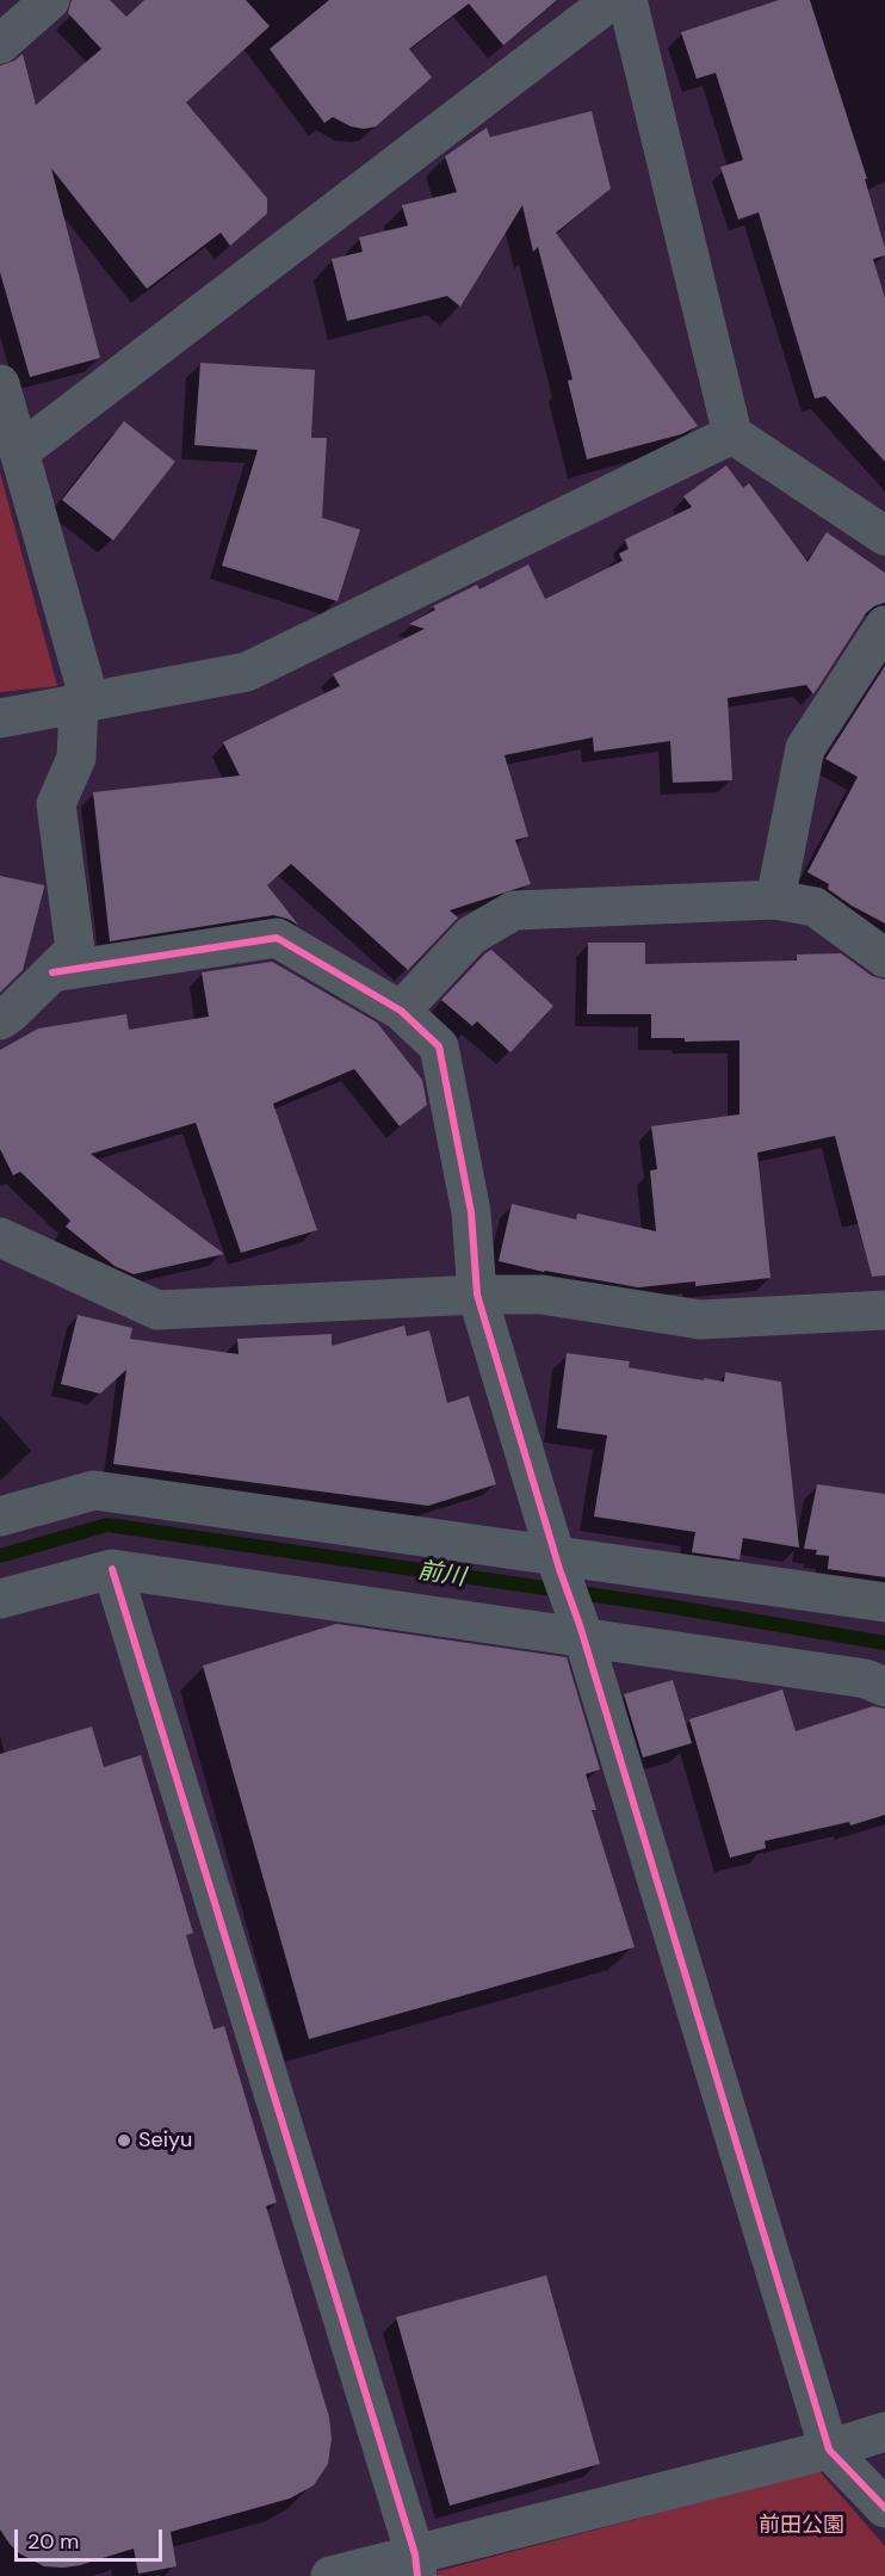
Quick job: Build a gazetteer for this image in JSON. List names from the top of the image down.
{
  "water": ["前川"],
  "parks": ["前田公園"],
  "places": ["Seiyu"],
  "scale_bar": "20 m"
}
